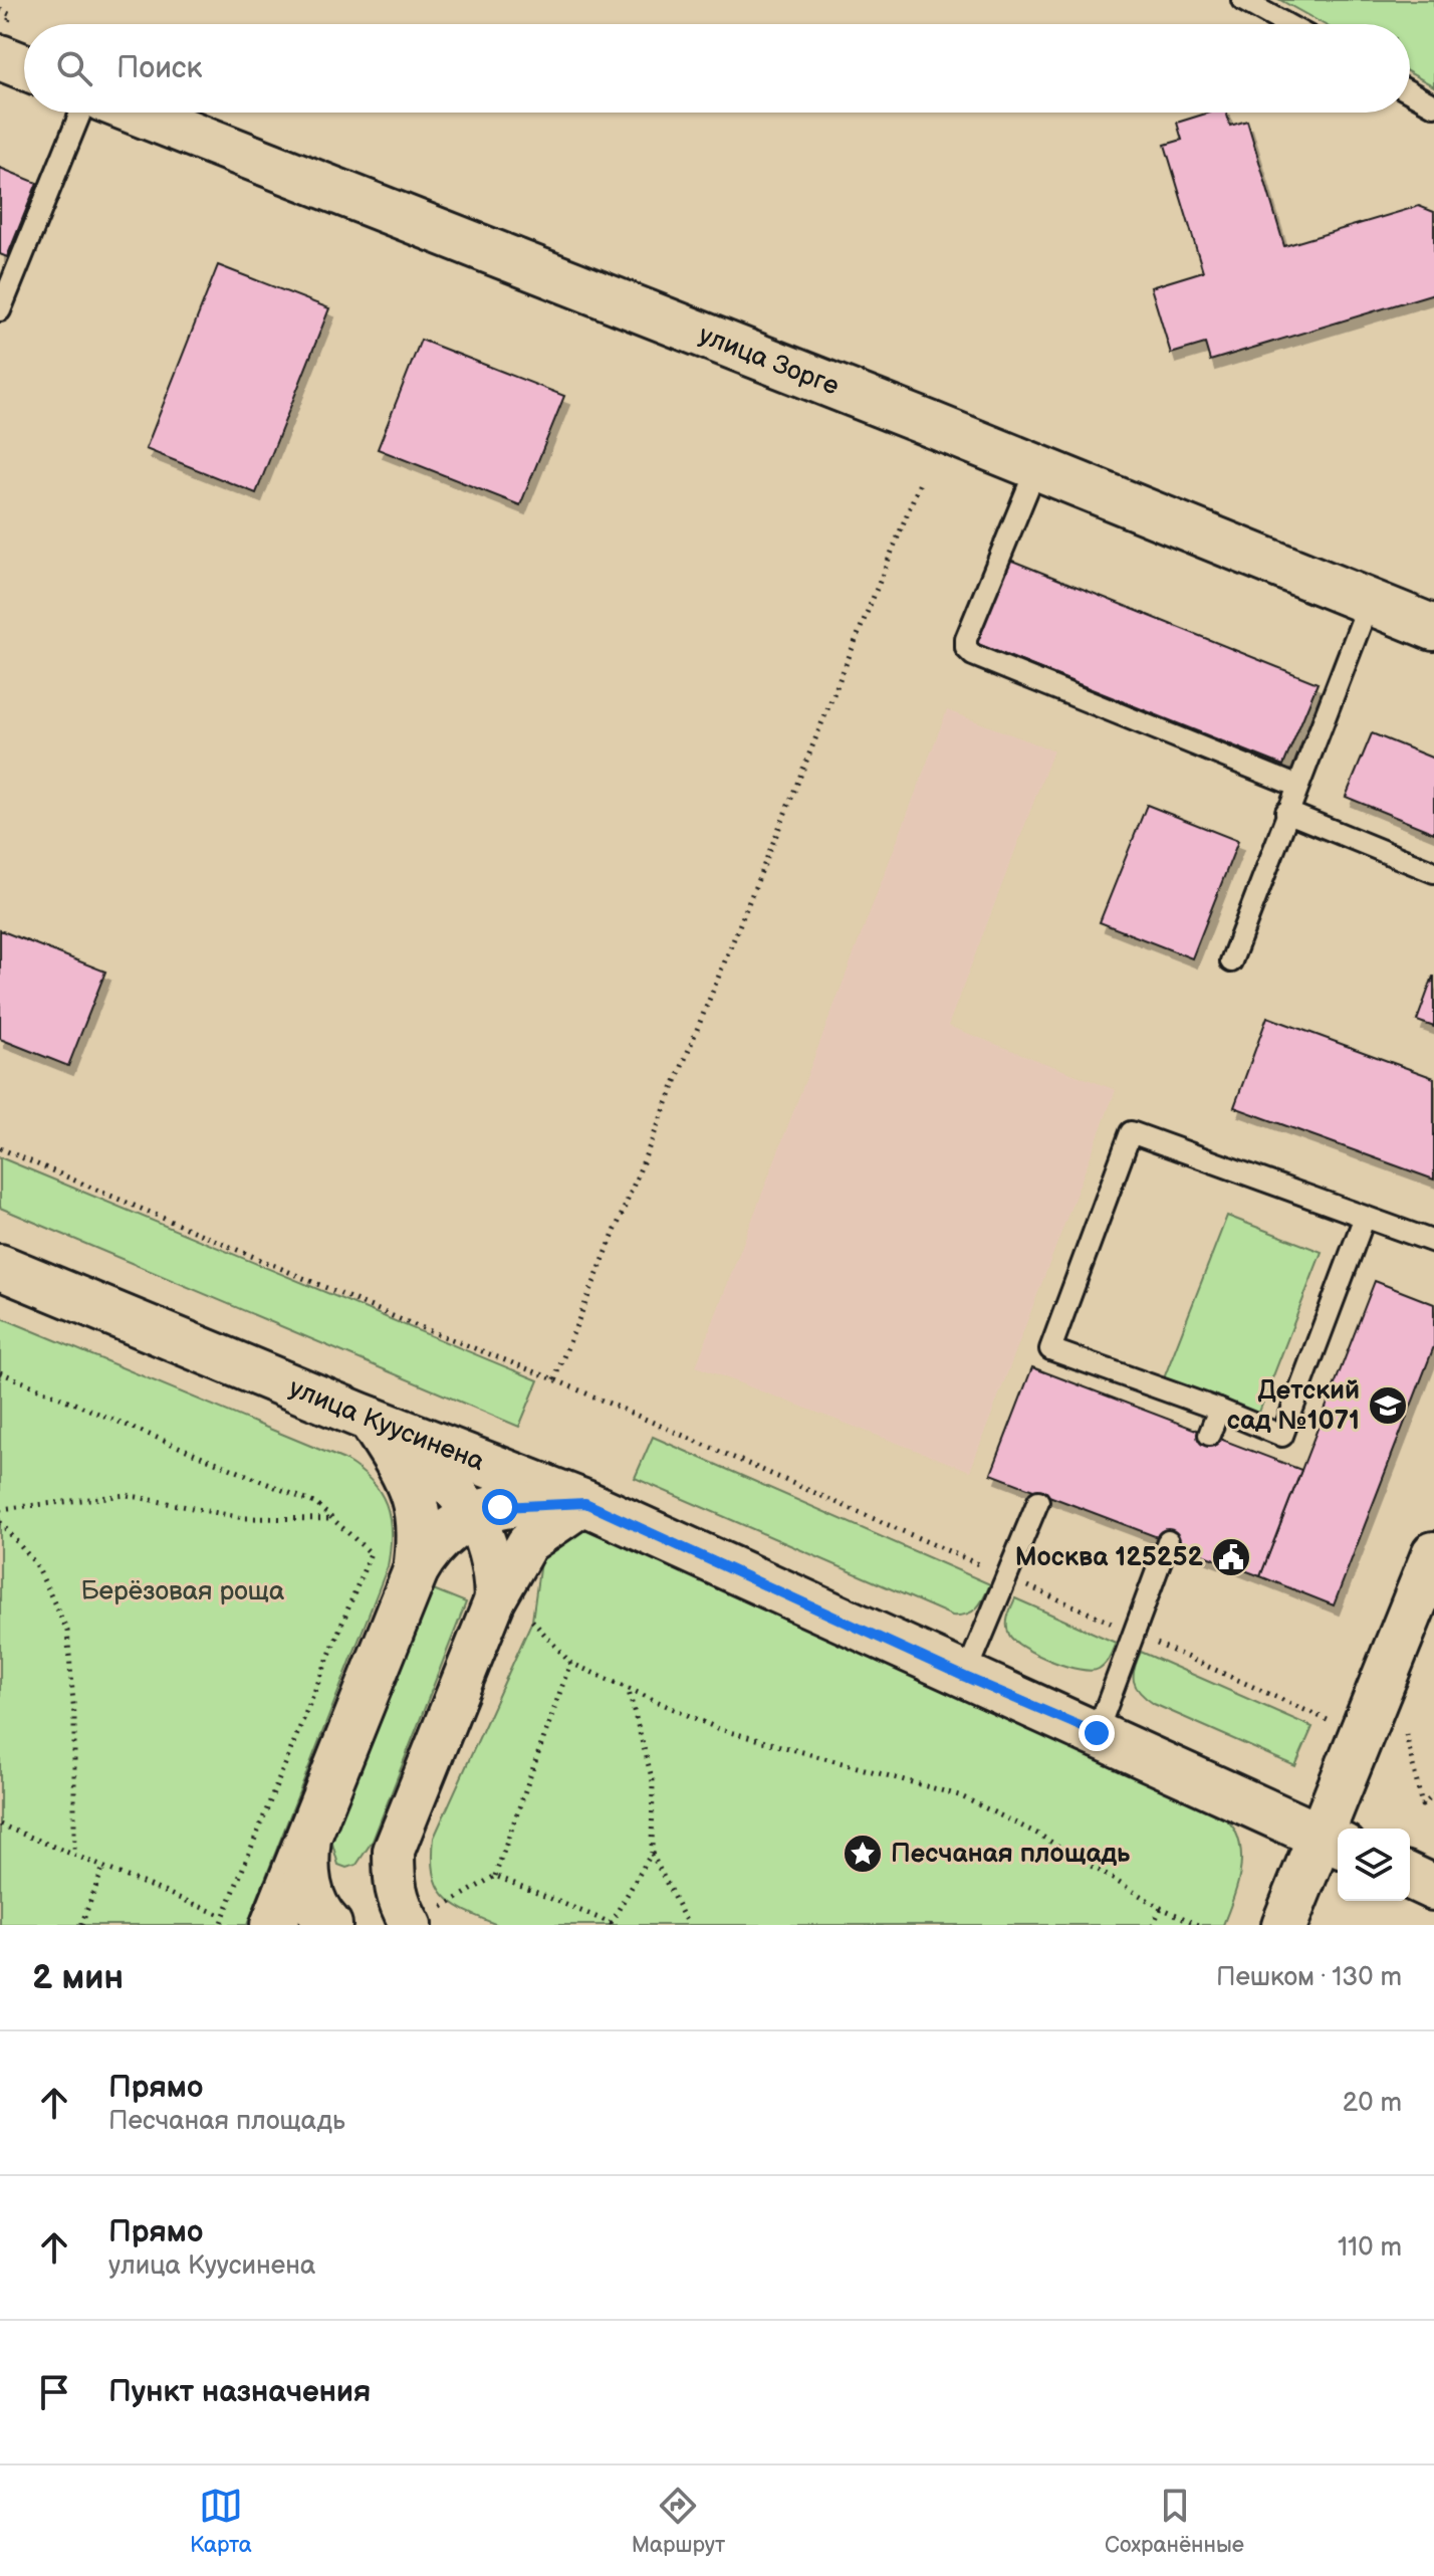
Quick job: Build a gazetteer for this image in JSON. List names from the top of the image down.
{
  "streets": {
    "main road": ["улица Зорге", "улица Куусинена"]
  },
  "parks": ["Берёзовая роща"],
  "places": {
    "school or university": ["Детский сад №1071"],
    "public building": ["Москва 125252"],
    "place": ["Песчаная площадь"]
  },
  "page": {
    "search": "Поиск",
    "heading": ["2 мин", "Пешком · 130 m"],
    "list": [
      ["Прямо", "Песчаная площадь", "20 m"],
      ["Прямо", "улица Куусинена", "110 m"],
      "Пункт назначения"
    ],
    "nav": ["Карта", "Маршрут", "Сохранённые"]
  }
}
